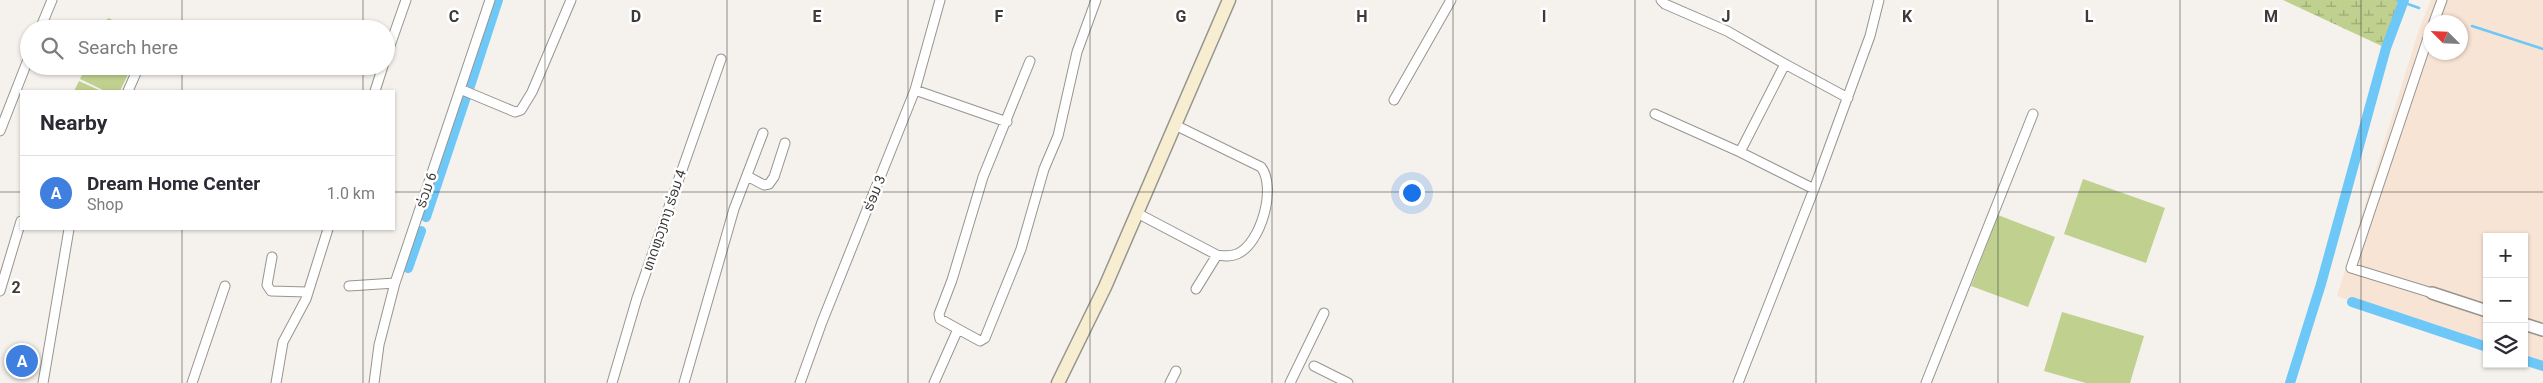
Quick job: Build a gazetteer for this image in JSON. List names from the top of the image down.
{
  "streets": {
    "street": ["ຮ່ວມ 6", "ຮ່ອມ 3", "ທາດຫຼວງກາງ ຮ່ອມ 4"]
  },
  "north": "top left",
  "page": {
    "search": "Search here",
    "heading": "Nearby",
    "list": [
      {
        "mark": "A",
        "name": "Dream Home Center",
        "note": "Shop",
        "value": "1.0 km"
      }
    ],
    "map_buttons": ["+", "−"],
    "pins": "A"
  },
  "grid": {
    "columns": [
      "C",
      "D",
      "E",
      "F",
      "G",
      "H",
      "I",
      "J",
      "K",
      "L",
      "M"
    ],
    "rows": ["2"]
  }
}
